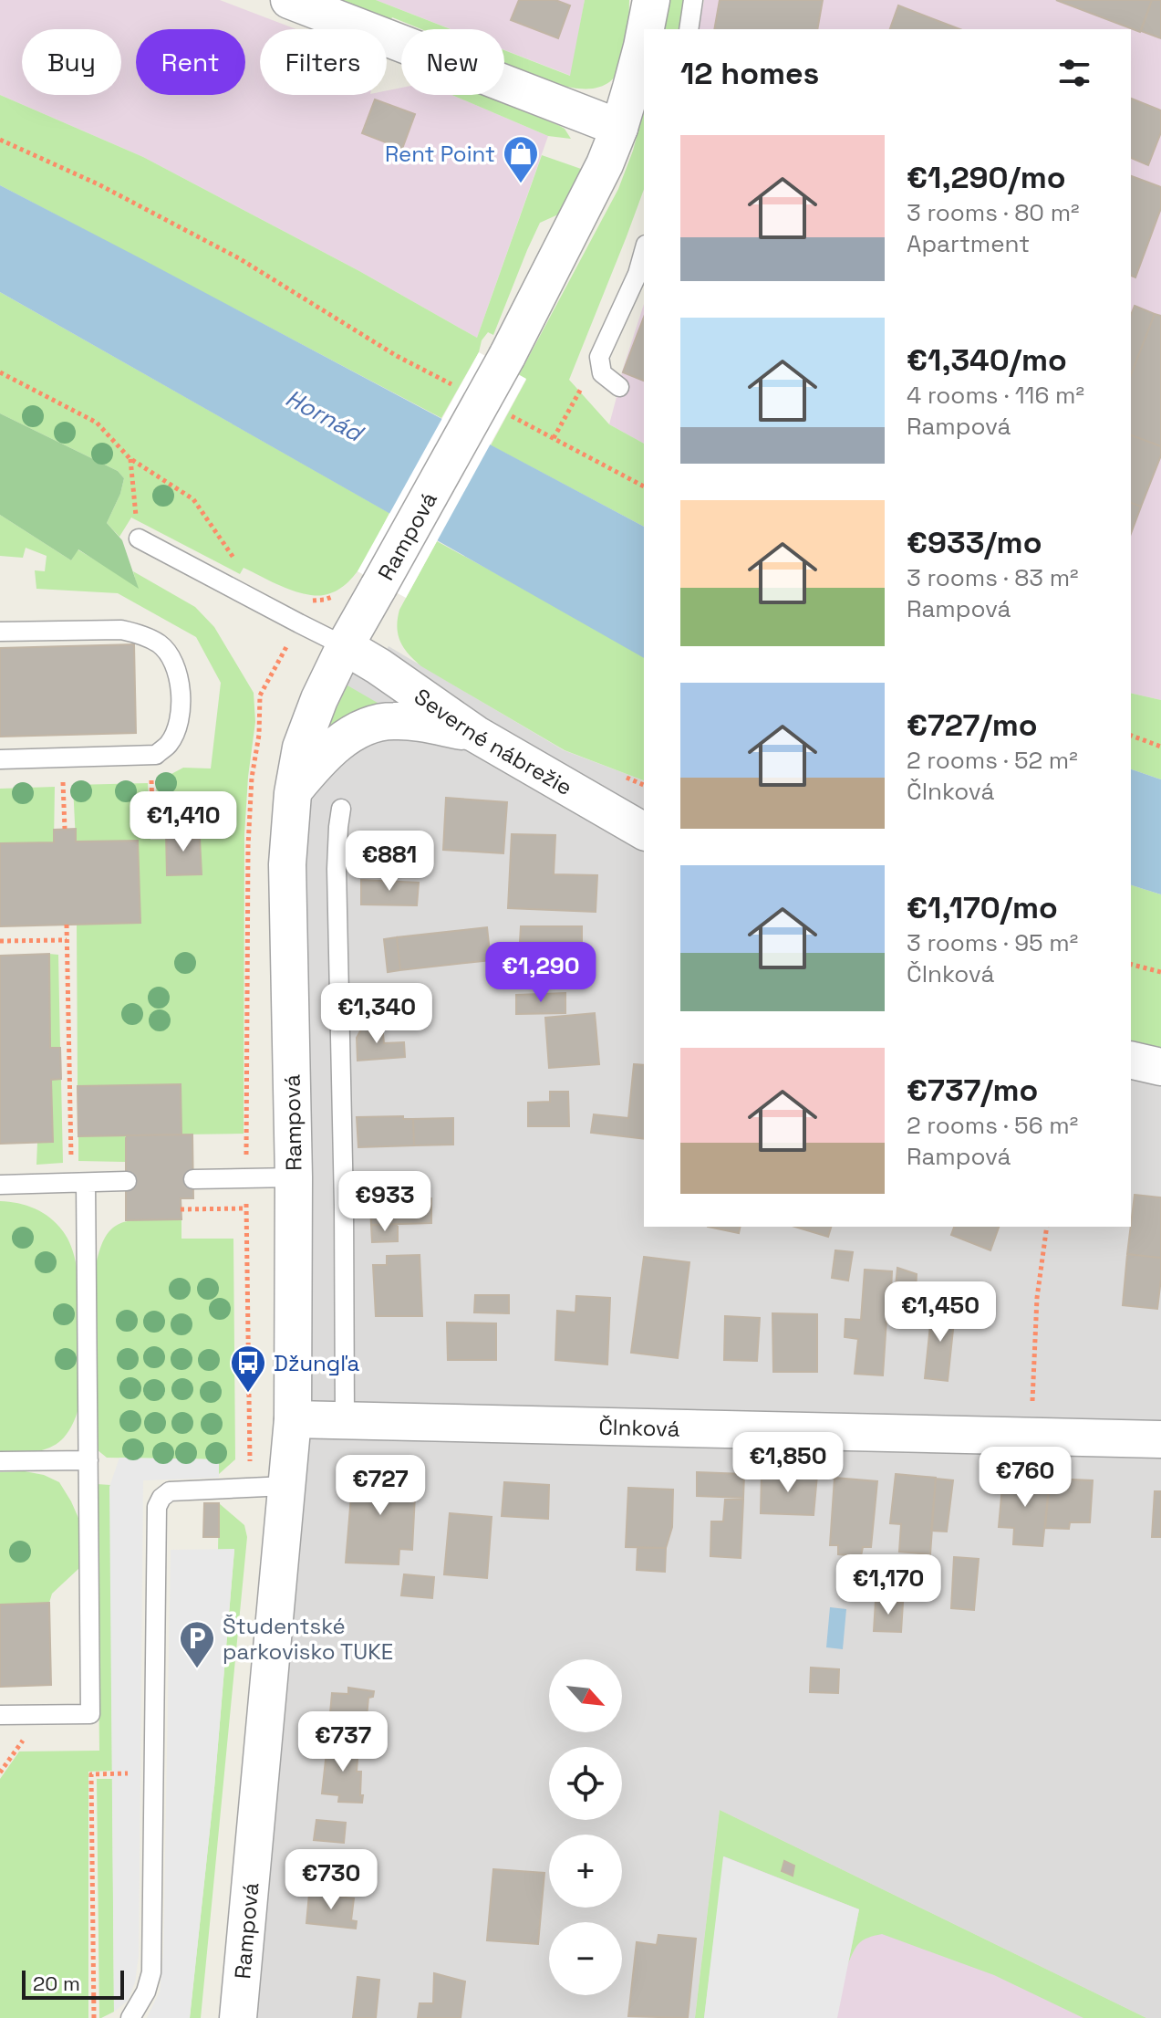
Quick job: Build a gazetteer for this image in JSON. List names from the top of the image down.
{
  "streets": {
    "street": ["Rampová", "Severné nábrežie", "Člnková"]
  },
  "crossings": [
    ["Rampová", "Severné nábrežie"],
    ["Rampová", "Člnková"]
  ],
  "water": ["Hornád"],
  "places": {
    "shop": ["Rent Point"],
    "bus stop": ["Džungľa"],
    "parking": ["Študentské parkovisko TUKE"]
  },
  "scale_bar": "20 m",
  "north": "bottom right",
  "page": {
    "chip": [
      "Buy",
      "Rent",
      "Filters",
      "New"
    ],
    "heading": "12 homes",
    "list": [
      {
        "name": "€1,290/mo",
        "note": "3 rooms · 80 m² · Apartment"
      },
      {
        "name": "€1,340/mo",
        "note": "4 rooms · 116 m² · Rampová"
      },
      {
        "name": "€933/mo",
        "note": "3 rooms · 83 m² · Rampová"
      },
      {
        "name": "€727/mo",
        "note": "2 rooms · 52 m² · Člnková"
      },
      {
        "name": "€1,170/mo",
        "note": "3 rooms · 95 m² · Člnková"
      },
      {
        "name": "€737/mo",
        "note": "2 rooms · 56 m² · Rampová"
      }
    ],
    "price": [
      "€1,410",
      "€881",
      "€1,290",
      "€1,340",
      "€933",
      "€1,450",
      "€1,850",
      "€760",
      "€727",
      "€1,170",
      "€737",
      "€730"
    ],
    "map_buttons": ["+", "−"],
    "scale": "20 m"
  }
}
